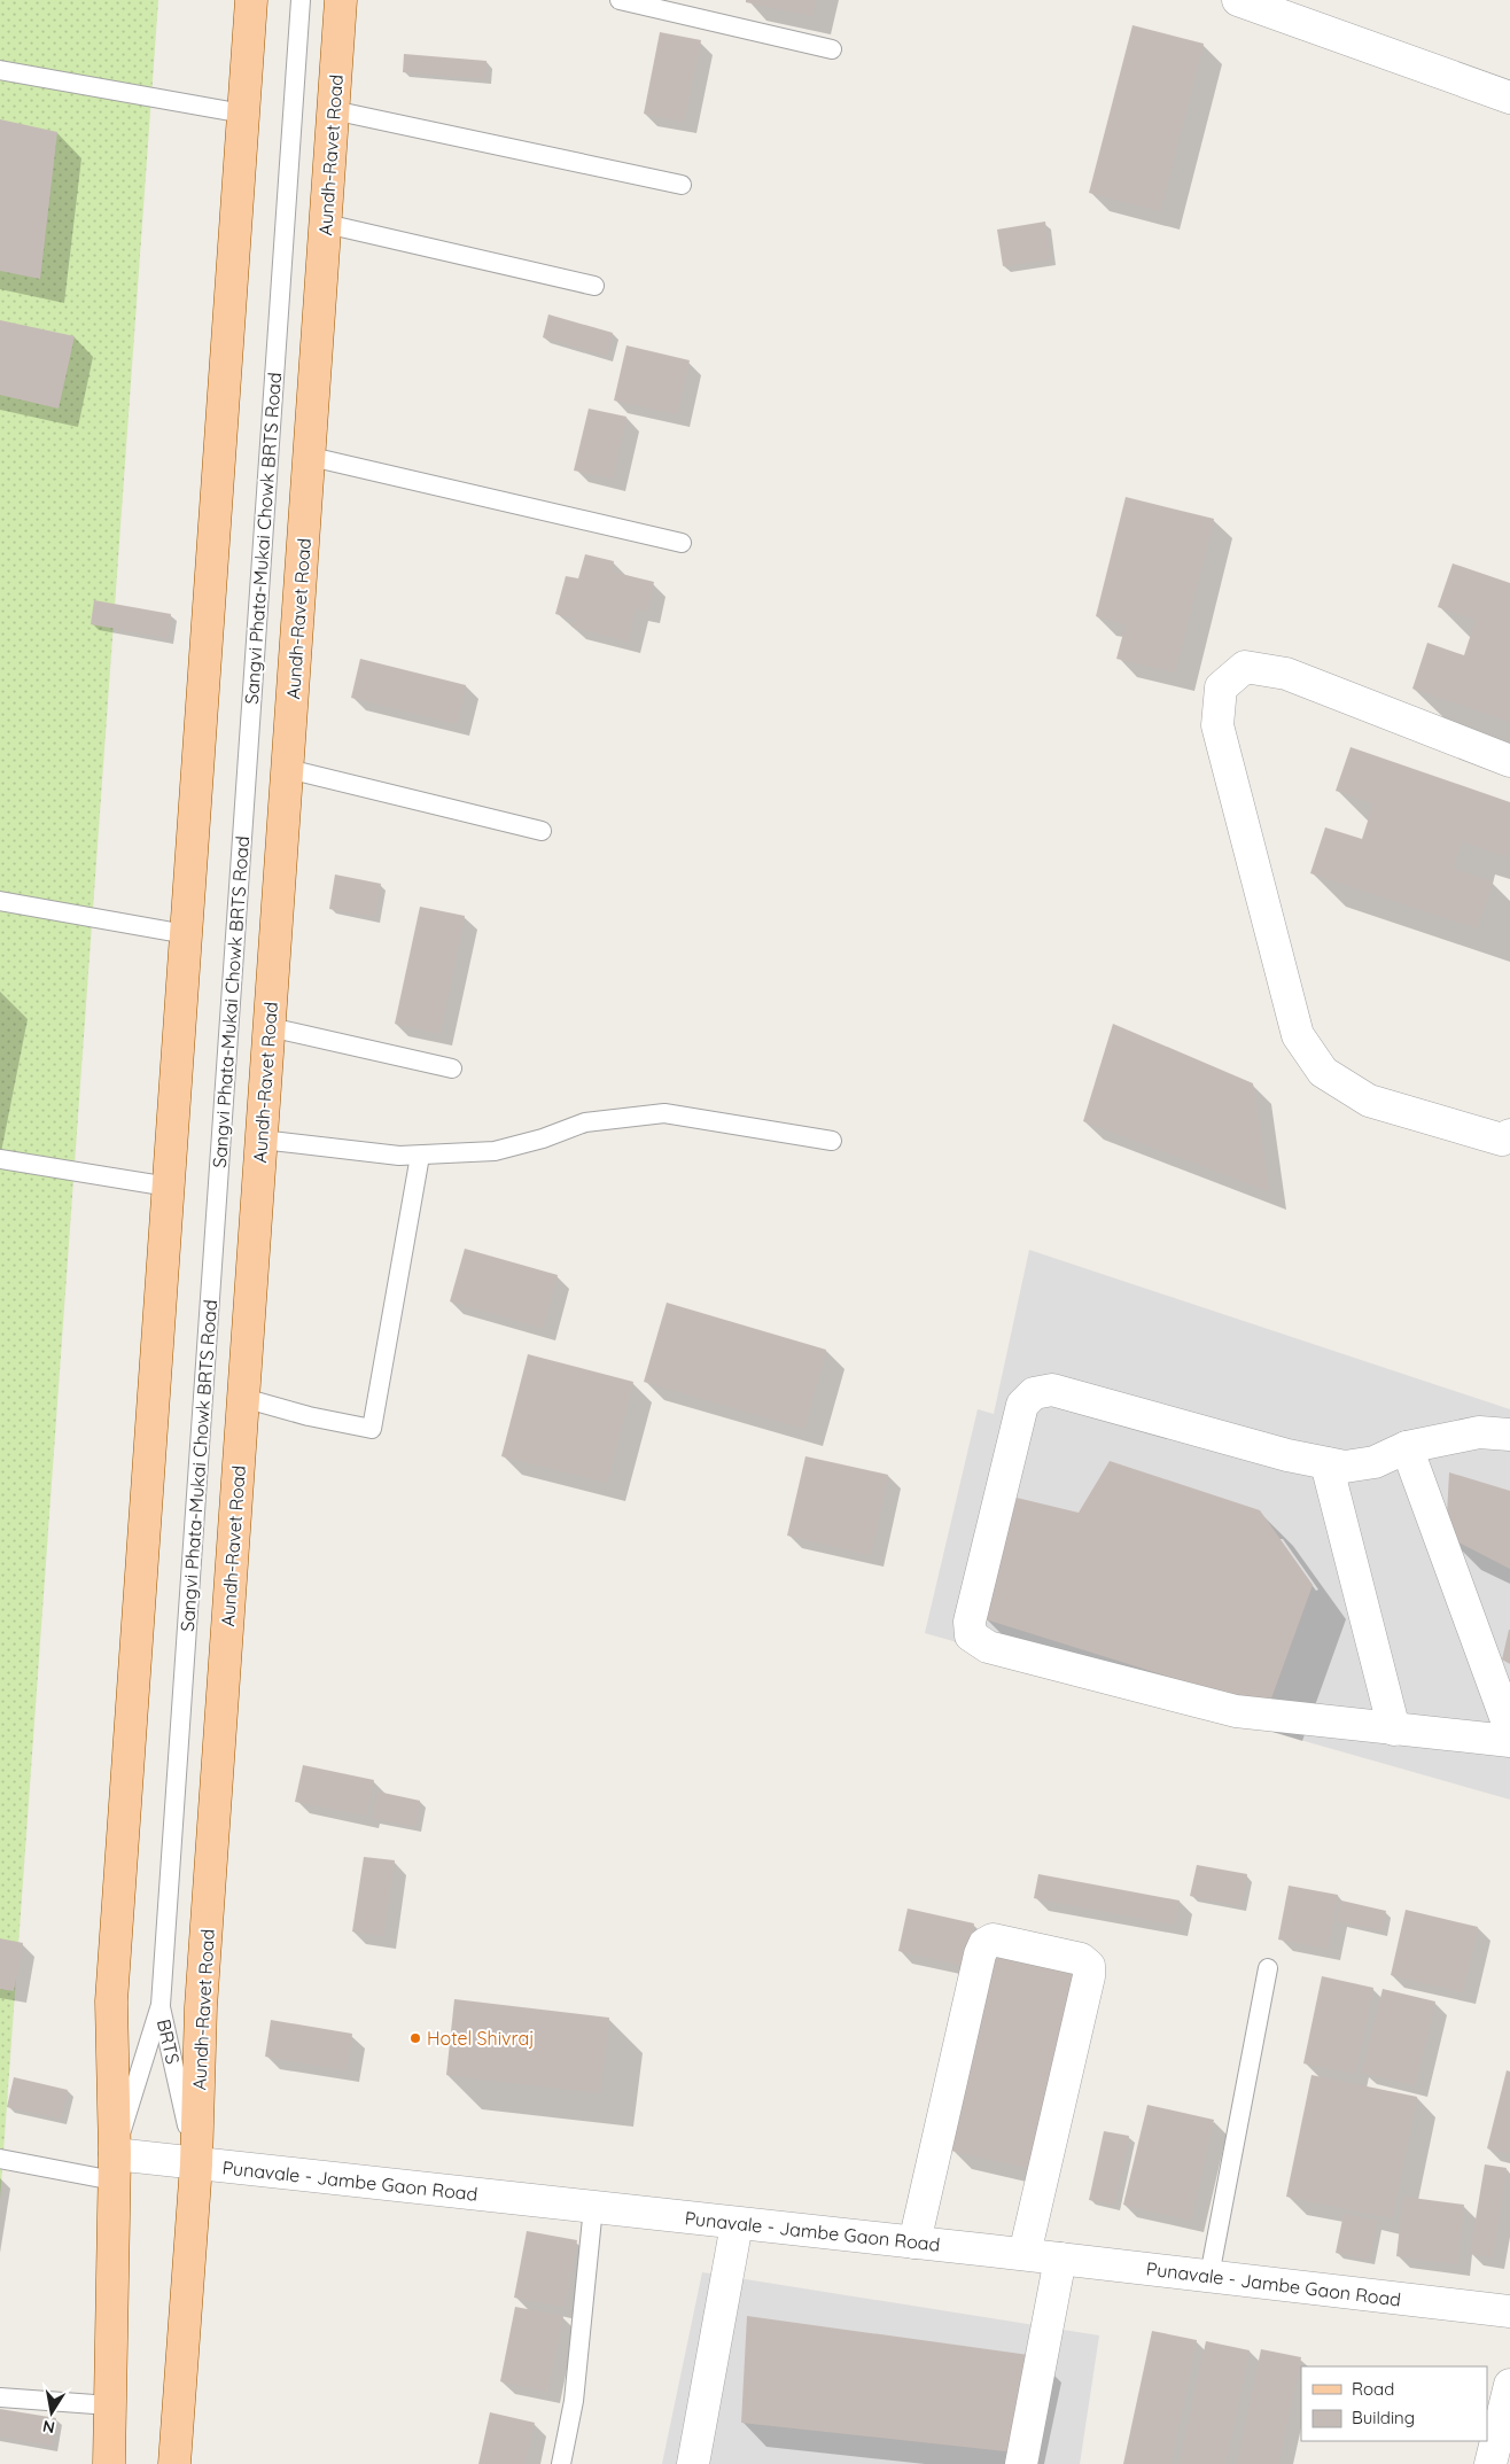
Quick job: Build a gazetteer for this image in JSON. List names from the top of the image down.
{
  "streets": {
    "main road": ["Aundh-Ravet Road"],
    "street": ["Punavale - Jambe Gaon Road"],
    "lane": ["Sangvi Phata-Mukai Chowk BRTS Road", "BRTS"]
  },
  "crossings": [
    ["Aundh-Ravet Road", "BRTS"],
    ["Aundh-Ravet Road", "Punavale - Jambe Gaon Road"],
    ["Sangvi Phata-Mukai Chowk BRTS Road", "BRTS"],
    ["BRTS", "Punavale - Jambe Gaon Road"]
  ],
  "places": ["Hotel Shivraj"],
  "legend": ["Road", "Building"],
  "north": "bottom"
}
